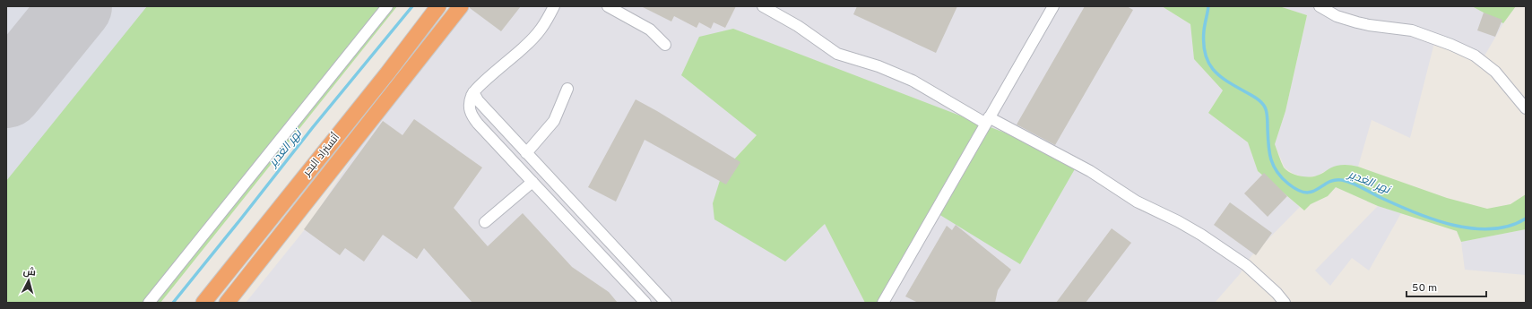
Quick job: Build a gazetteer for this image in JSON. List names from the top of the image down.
{
  "streets": {
    "highway": ["أتستراد البحر"]
  },
  "water": ["نهر الغدير"],
  "scale_bar": "50 m",
  "north": "top"
}
